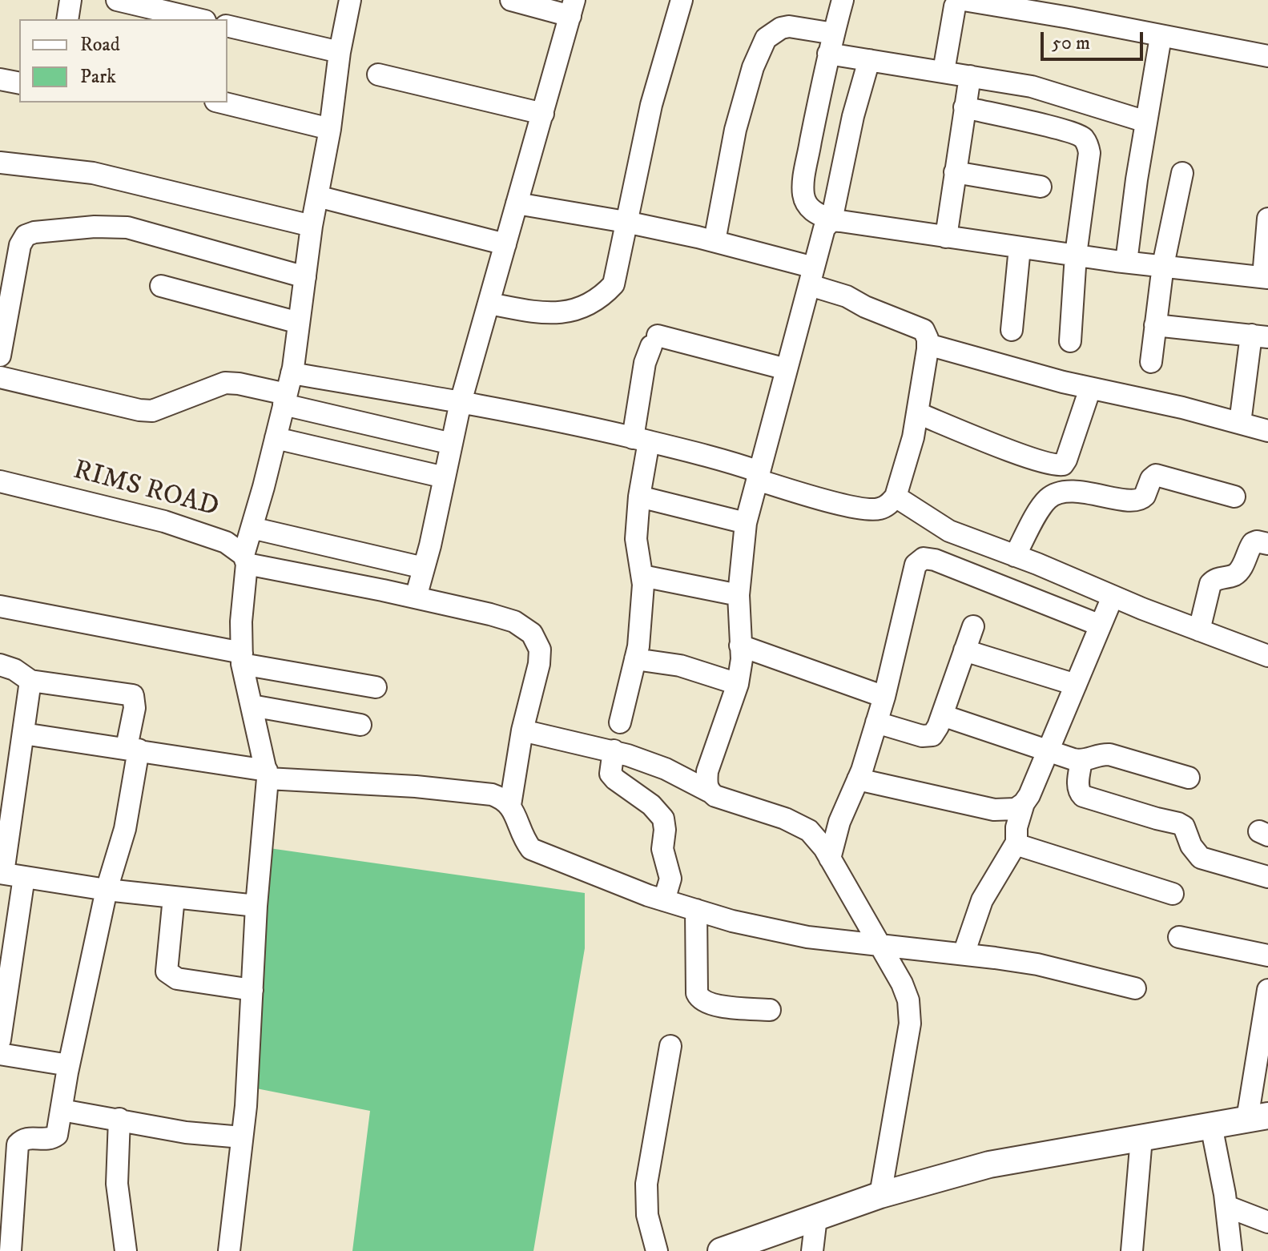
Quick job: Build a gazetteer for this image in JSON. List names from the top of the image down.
{
  "streets": {
    "street": ["RIMS ROAD"]
  },
  "legend": ["Road", "Park"],
  "scale_bar": "50 m"
}
